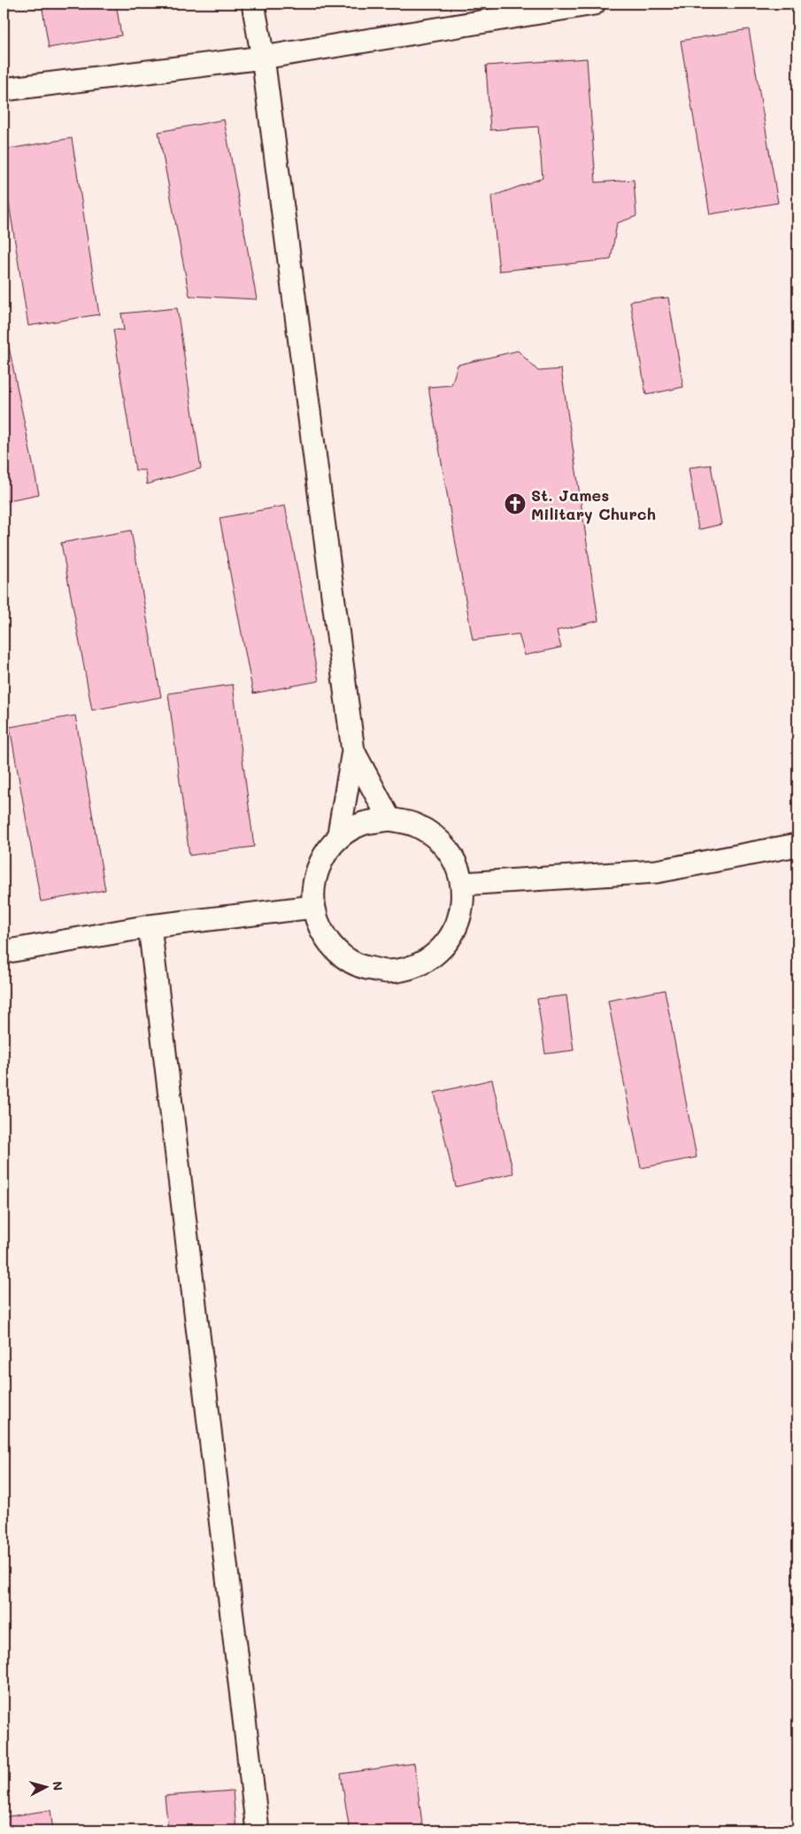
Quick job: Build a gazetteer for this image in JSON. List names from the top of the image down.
{
  "places": {
    "church": ["St. James Military Church"]
  },
  "north": "right"
}
